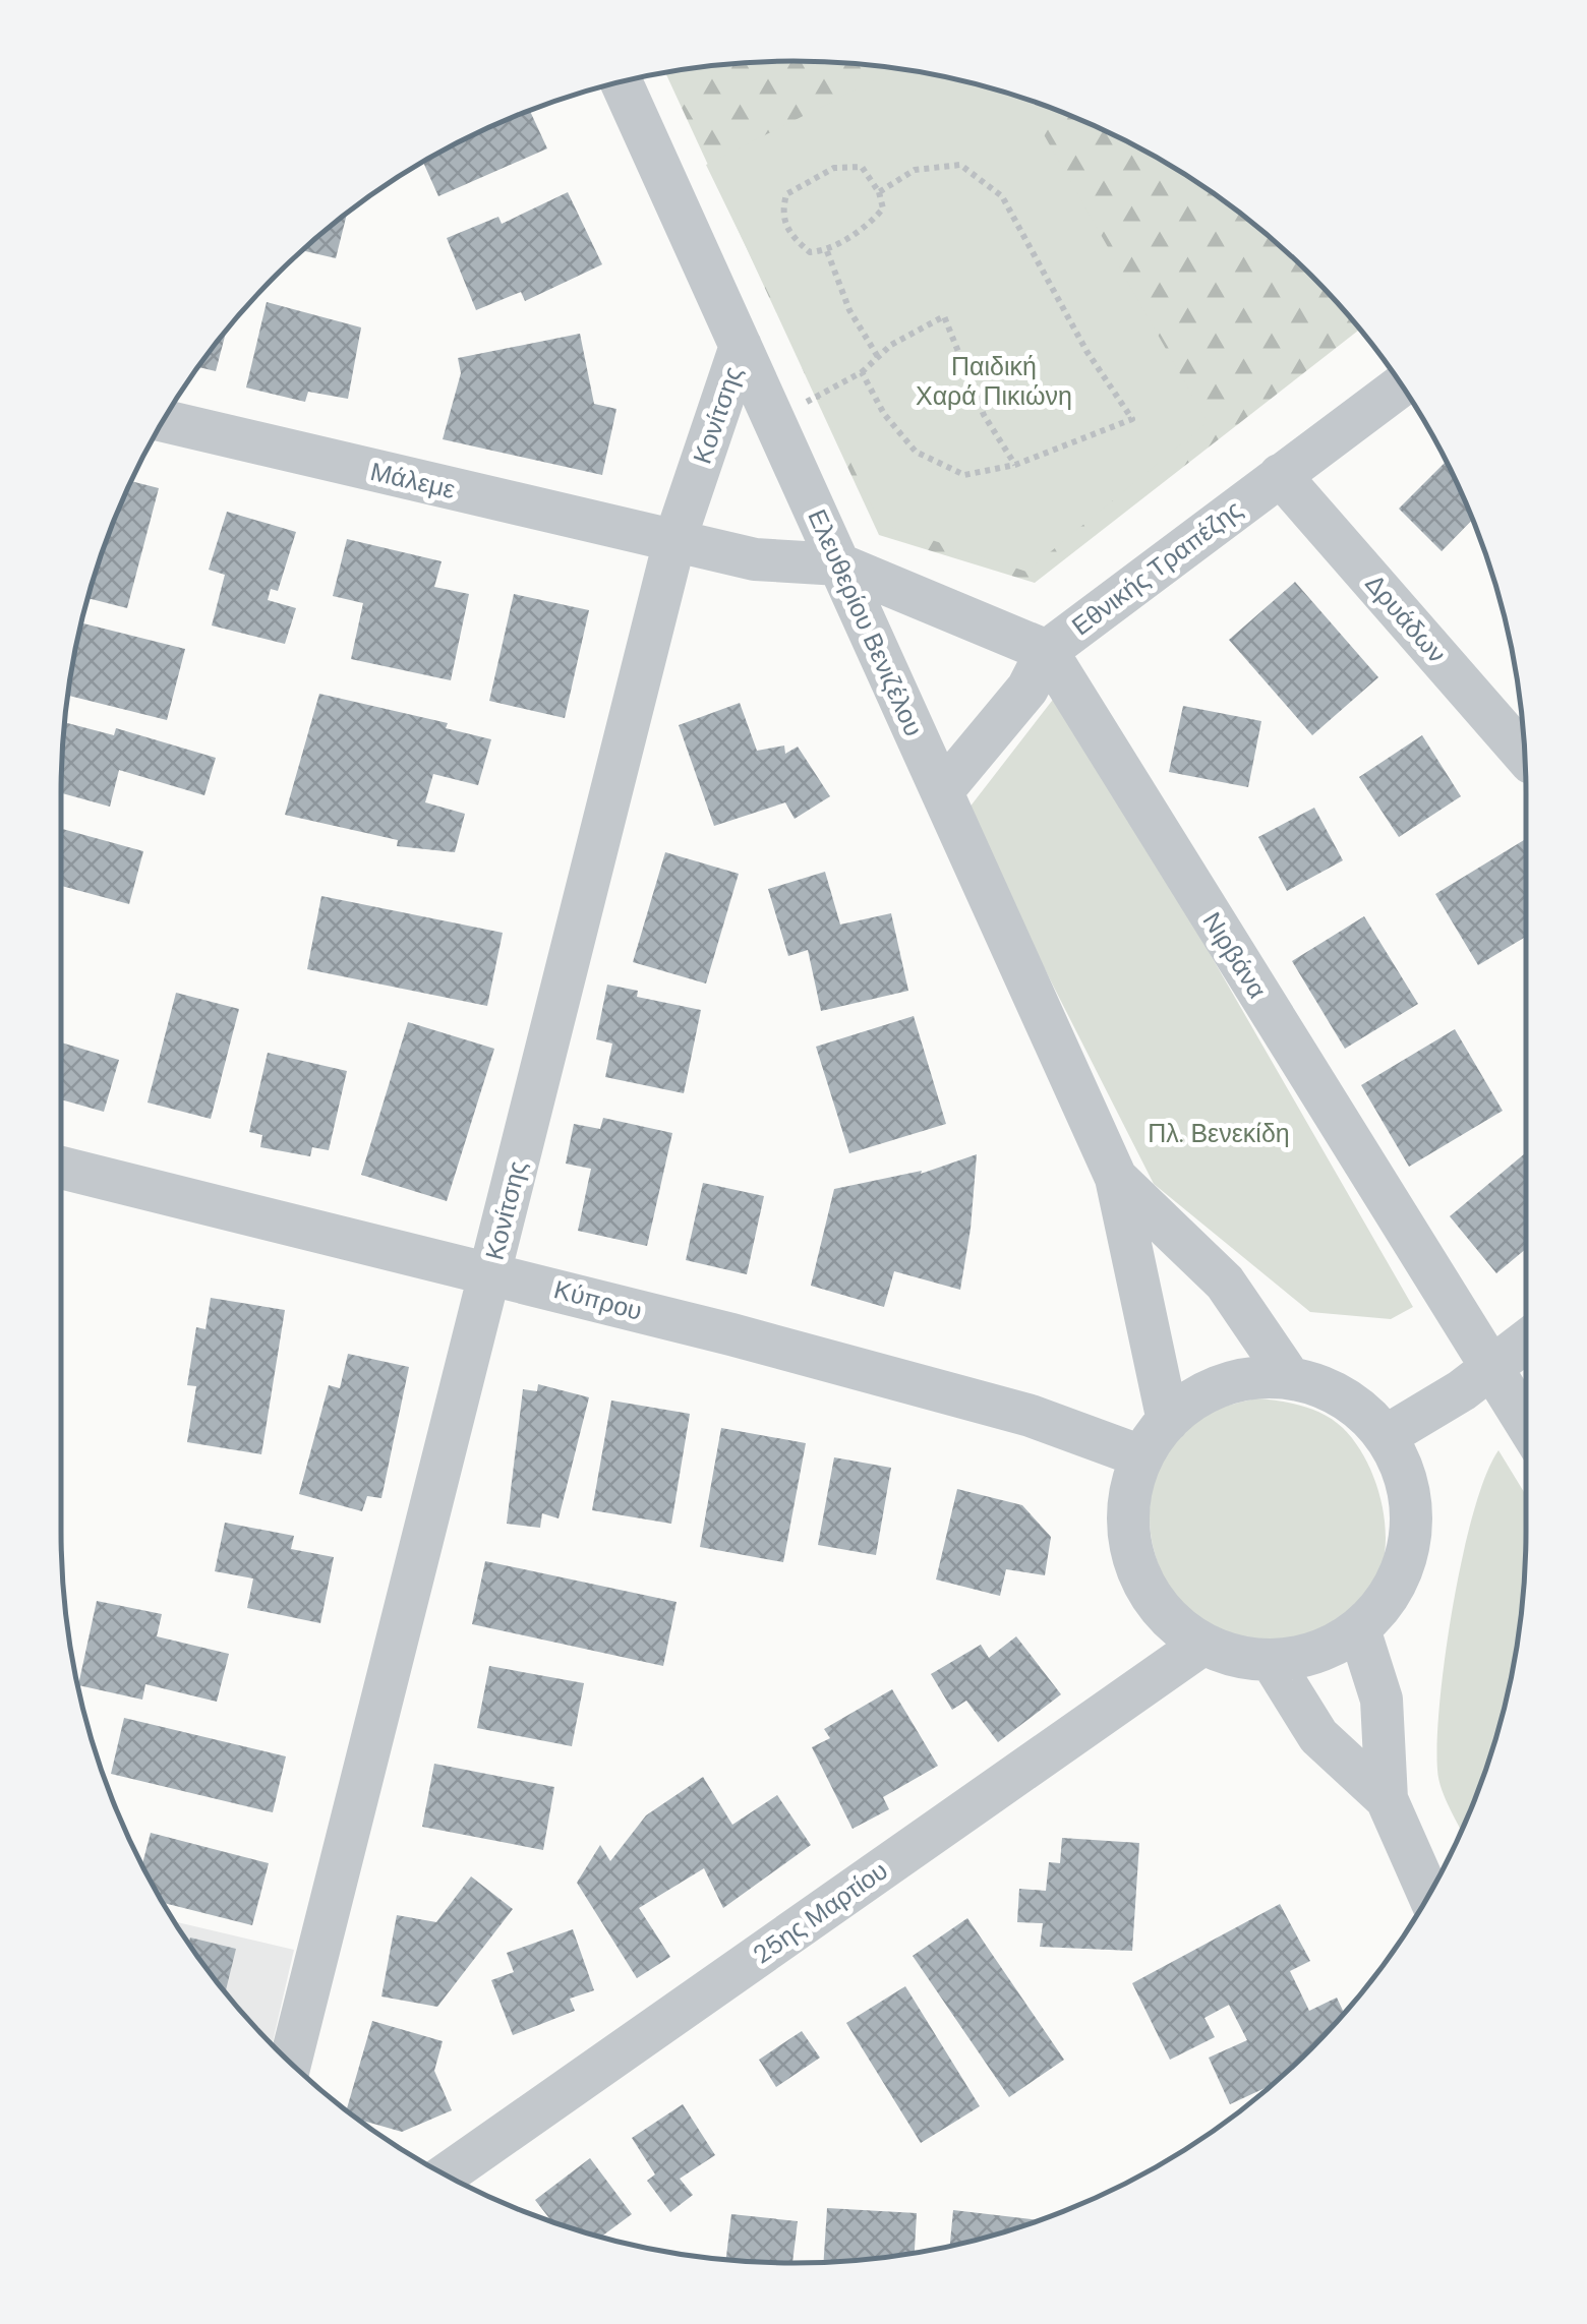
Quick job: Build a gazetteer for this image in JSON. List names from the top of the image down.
{
  "streets": {
    "street": [
      "Κονίτσης",
      "Μάλεμε",
      "Εθνικής Τραπέζης",
      "Δρυάδων",
      "Ελευθερίου Βενιζέλου",
      "Νιρβάνα",
      "Κύπρου",
      "25ης Μαρτίου"
    ]
  },
  "crossings": [
    ["Κονίτσης", "Μάλεμε"],
    ["Κονίτσης", "Ελευθερίου Βενιζέλου"],
    ["Κονίτσης", "Κύπρου"],
    ["Μάλεμε", "Ελευθερίου Βενιζέλου"],
    ["Εθνικής Τραπέζης", "Δρυάδων"],
    ["Εθνικής Τραπέζης", "Ελευθερίου Βενιζέλου"],
    ["Εθνικής Τραπέζης", "Νιρβάνα"],
    ["Ελευθερίου Βενιζέλου", "Κύπρου"],
    ["Ελευθερίου Βενιζέλου", "25ης Μαρτίου"],
    ["Κύπρου", "25ης Μαρτίου"]
  ],
  "parks": ["Παιδική Χαρά Πικιώνη", "Πλ. Βενεκίδη"]
}
